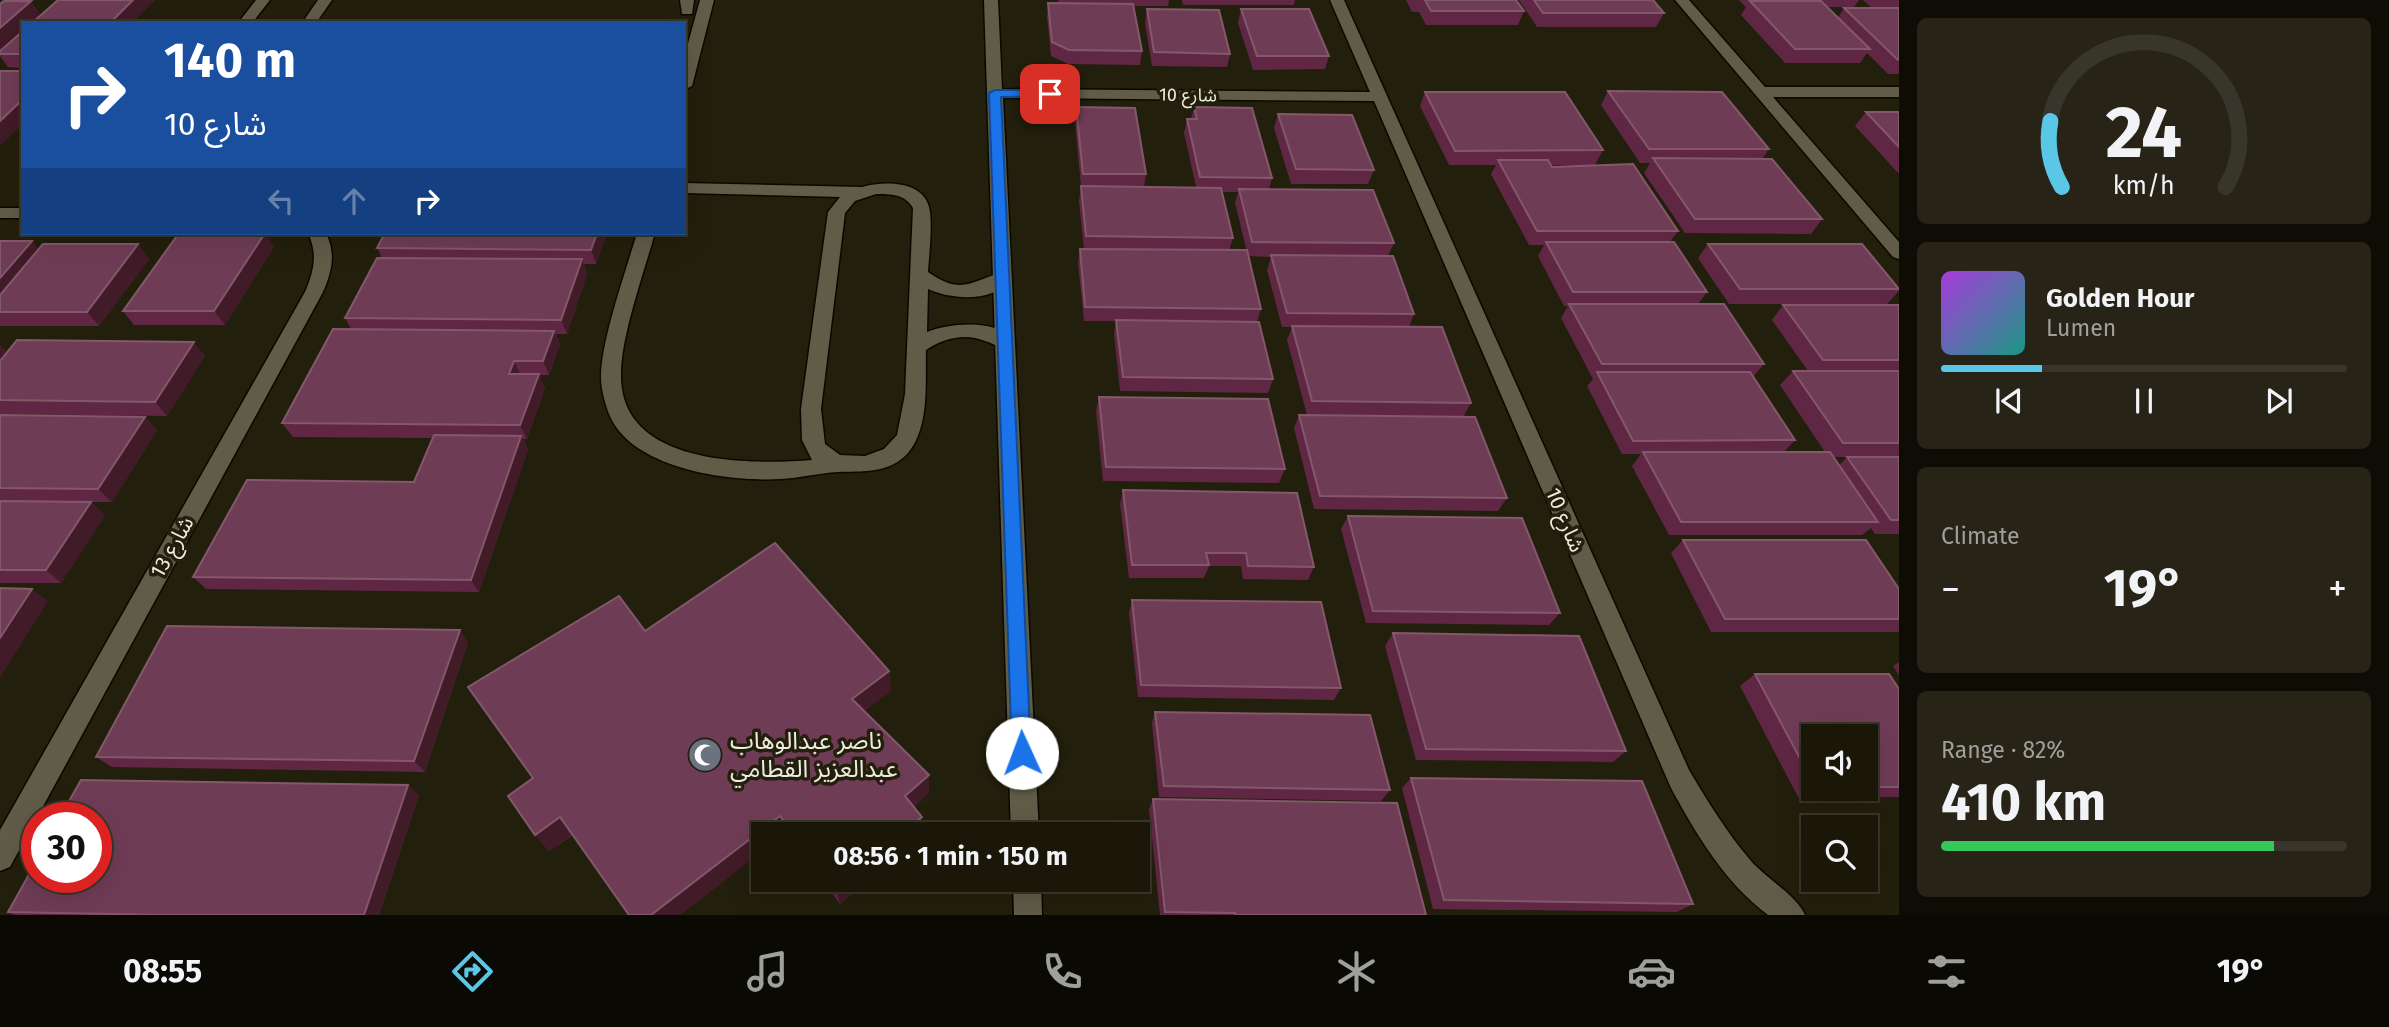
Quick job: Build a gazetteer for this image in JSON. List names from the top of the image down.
{
  "streets": {
    "street": ["شارع 10", "شارع 13"]
  },
  "places": {
    "mosque": ["ناصر عبدالوهاب عبدالعزيز القطامي"]
  },
  "page": {
    "turn": ["140 m", "شارع 10"],
    "song": ["Golden Hour", "Lumen"],
    "tile": [
      "Climate",
      ["Range · 82%", "410 km"]
    ],
    "heat": ["−", "19°", "+"],
    "limit": "30",
    "trip": "08:56 · 1 min · 150 m",
    "tabs": ["08:55", "19°"],
    "gauge": ["24", "km/h"]
  }
}
